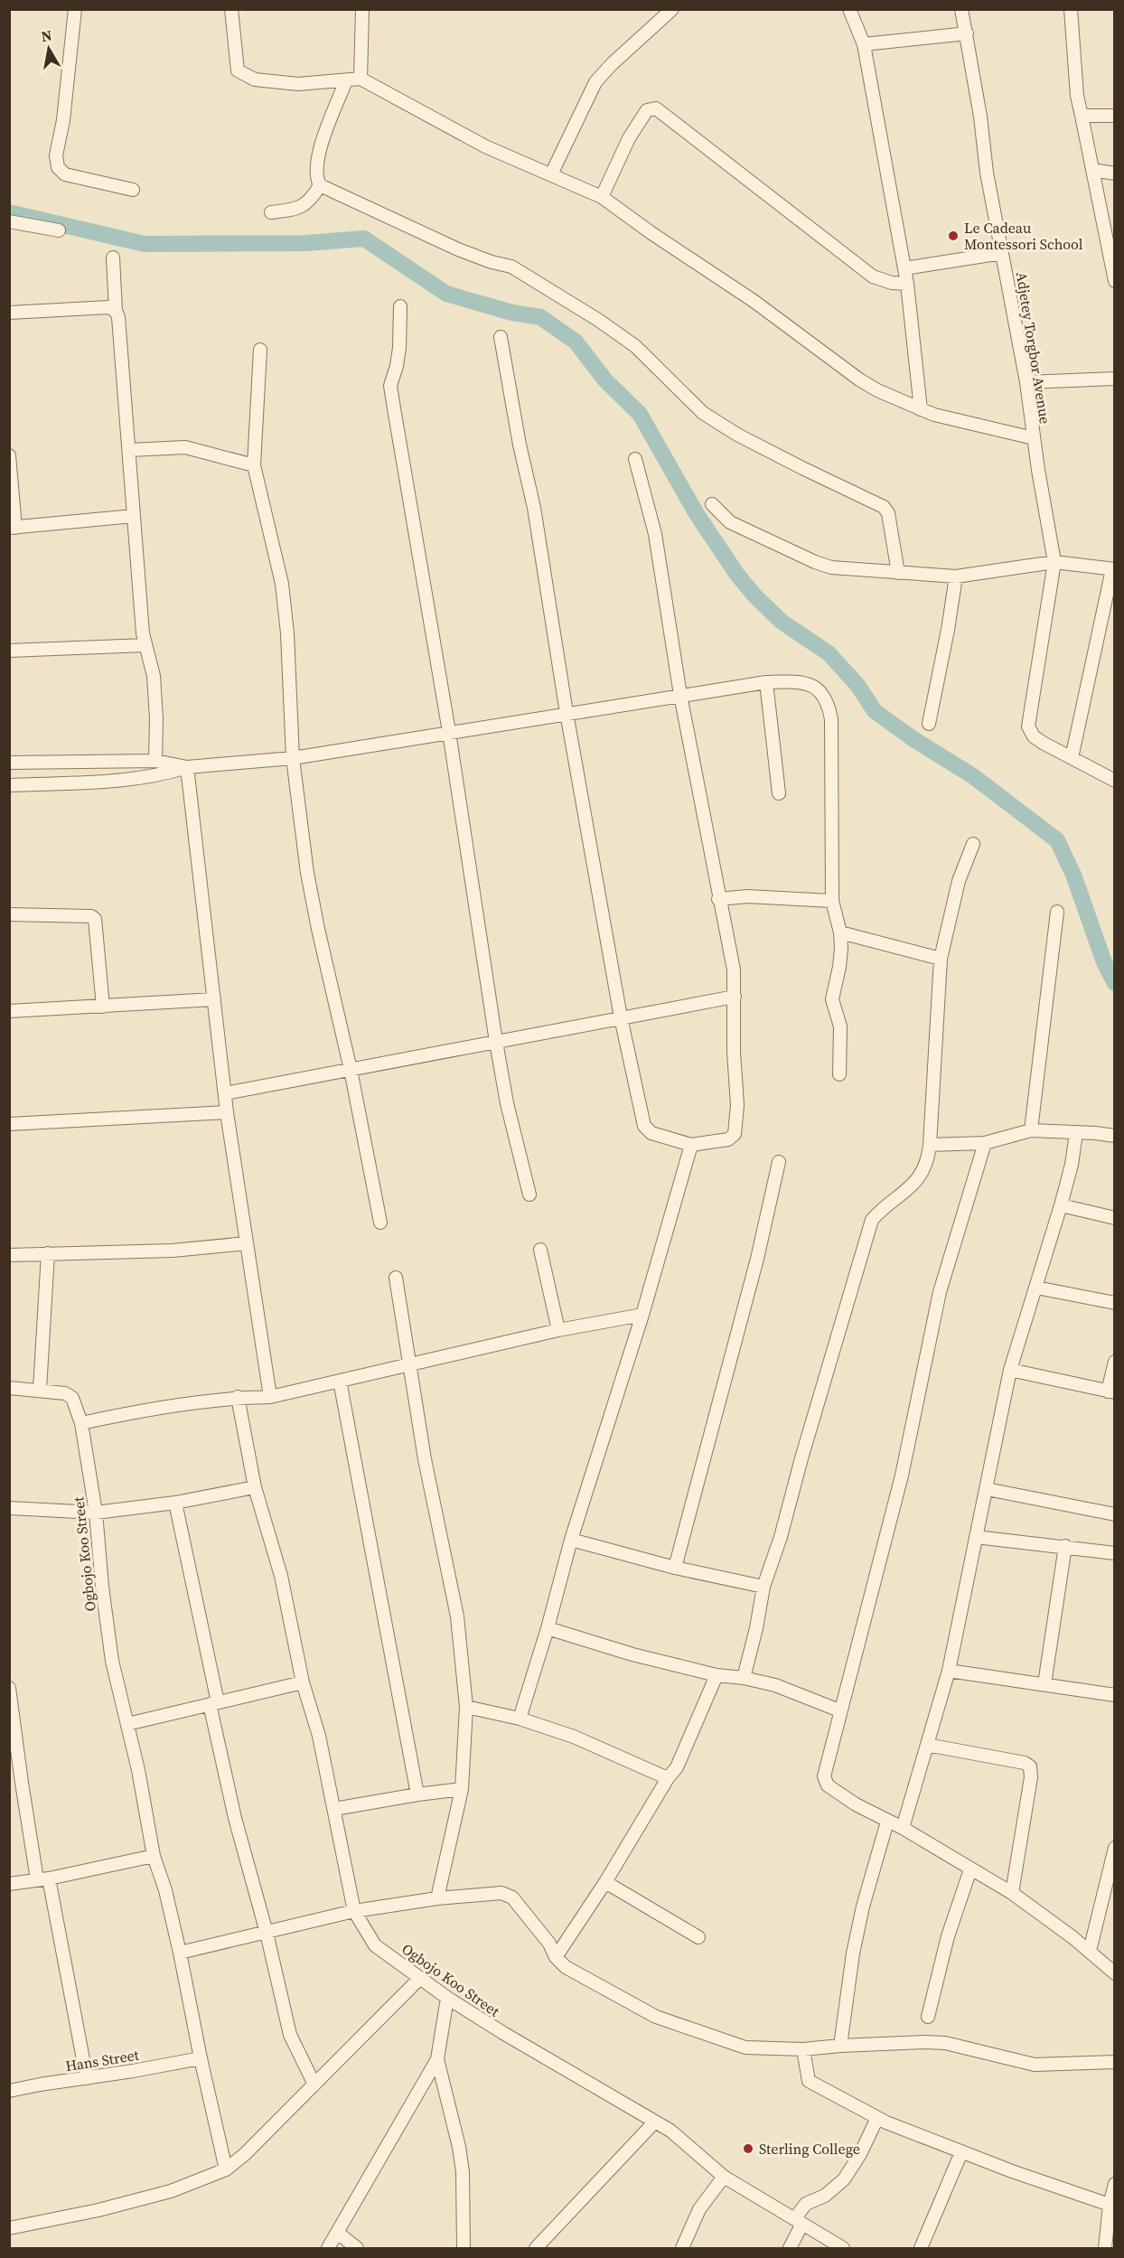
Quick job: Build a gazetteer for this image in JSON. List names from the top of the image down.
{
  "streets": {
    "street": ["Adjetey Torgbor Avenue", "Ogbojo Koo Street", "Hans Street"]
  },
  "crossings": [
    ["Ogbojo Koo Street", "Hans Street"]
  ],
  "places": ["Le Cadeau Montessori School", "Sterling College"],
  "north": "top"
}
